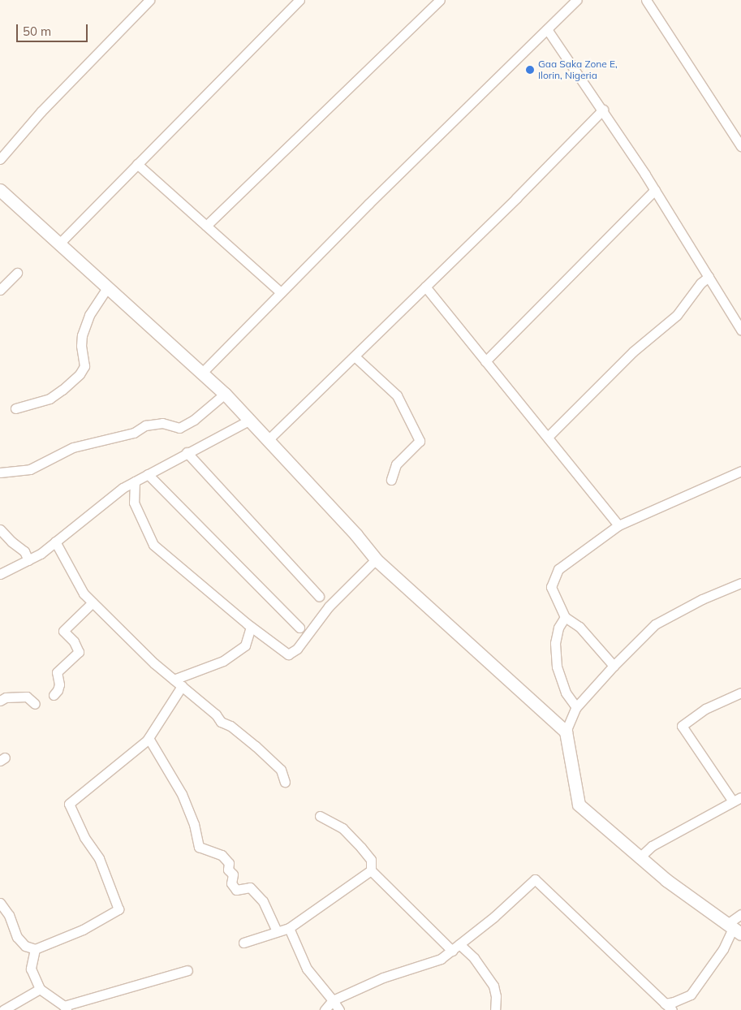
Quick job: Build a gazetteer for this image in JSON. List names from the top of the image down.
{
  "places": ["Gaa Saka Zone E, Ilorin, Nigeria"],
  "scale_bar": "50 m"
}
